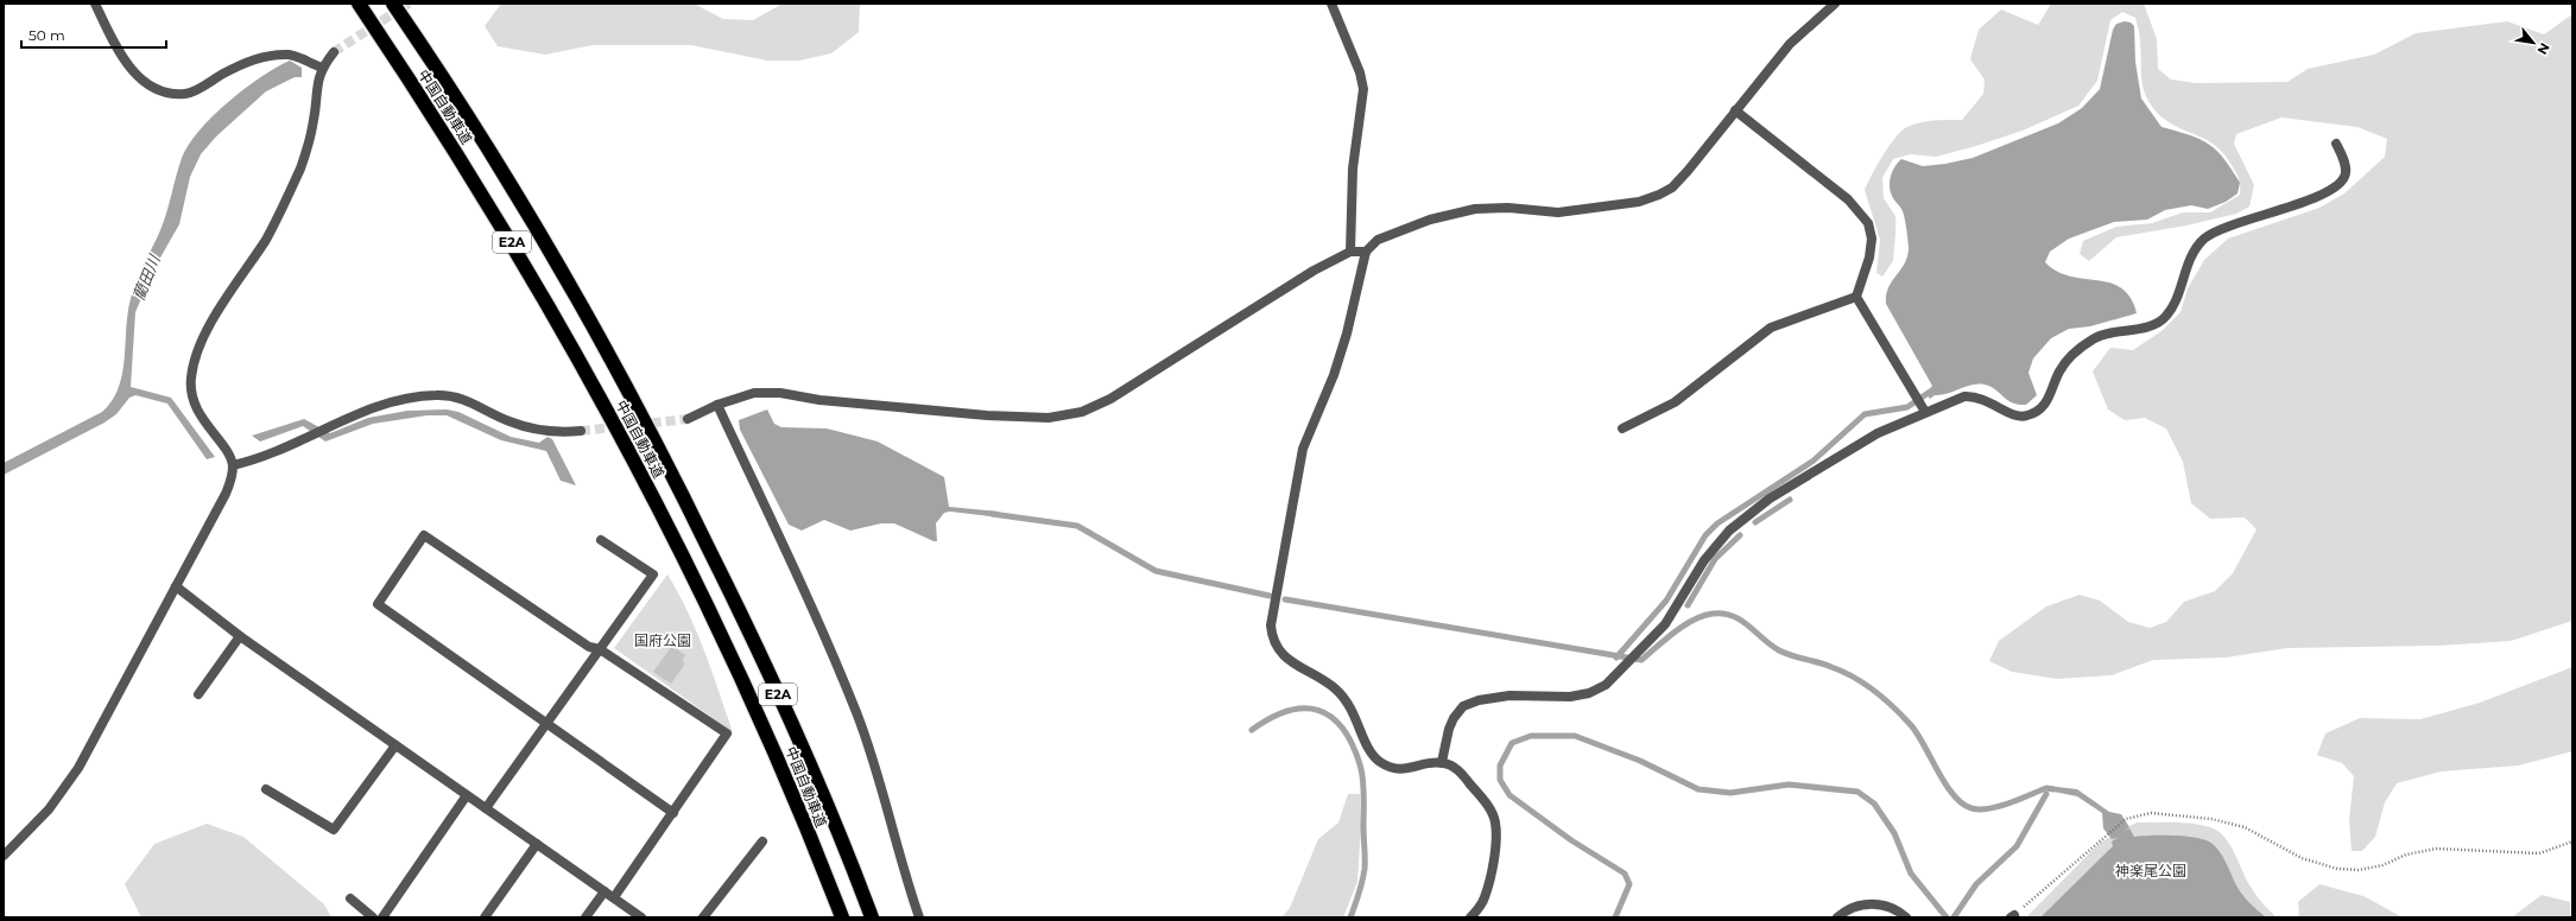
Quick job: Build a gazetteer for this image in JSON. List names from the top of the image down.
{
  "streets": {
    "highway": ["中国自動車道", "E2A"]
  },
  "water": ["藺田川"],
  "parks": ["国府公園", "神楽尾公園"],
  "scale_bar": "50 m",
  "north": "bottom right"
}
